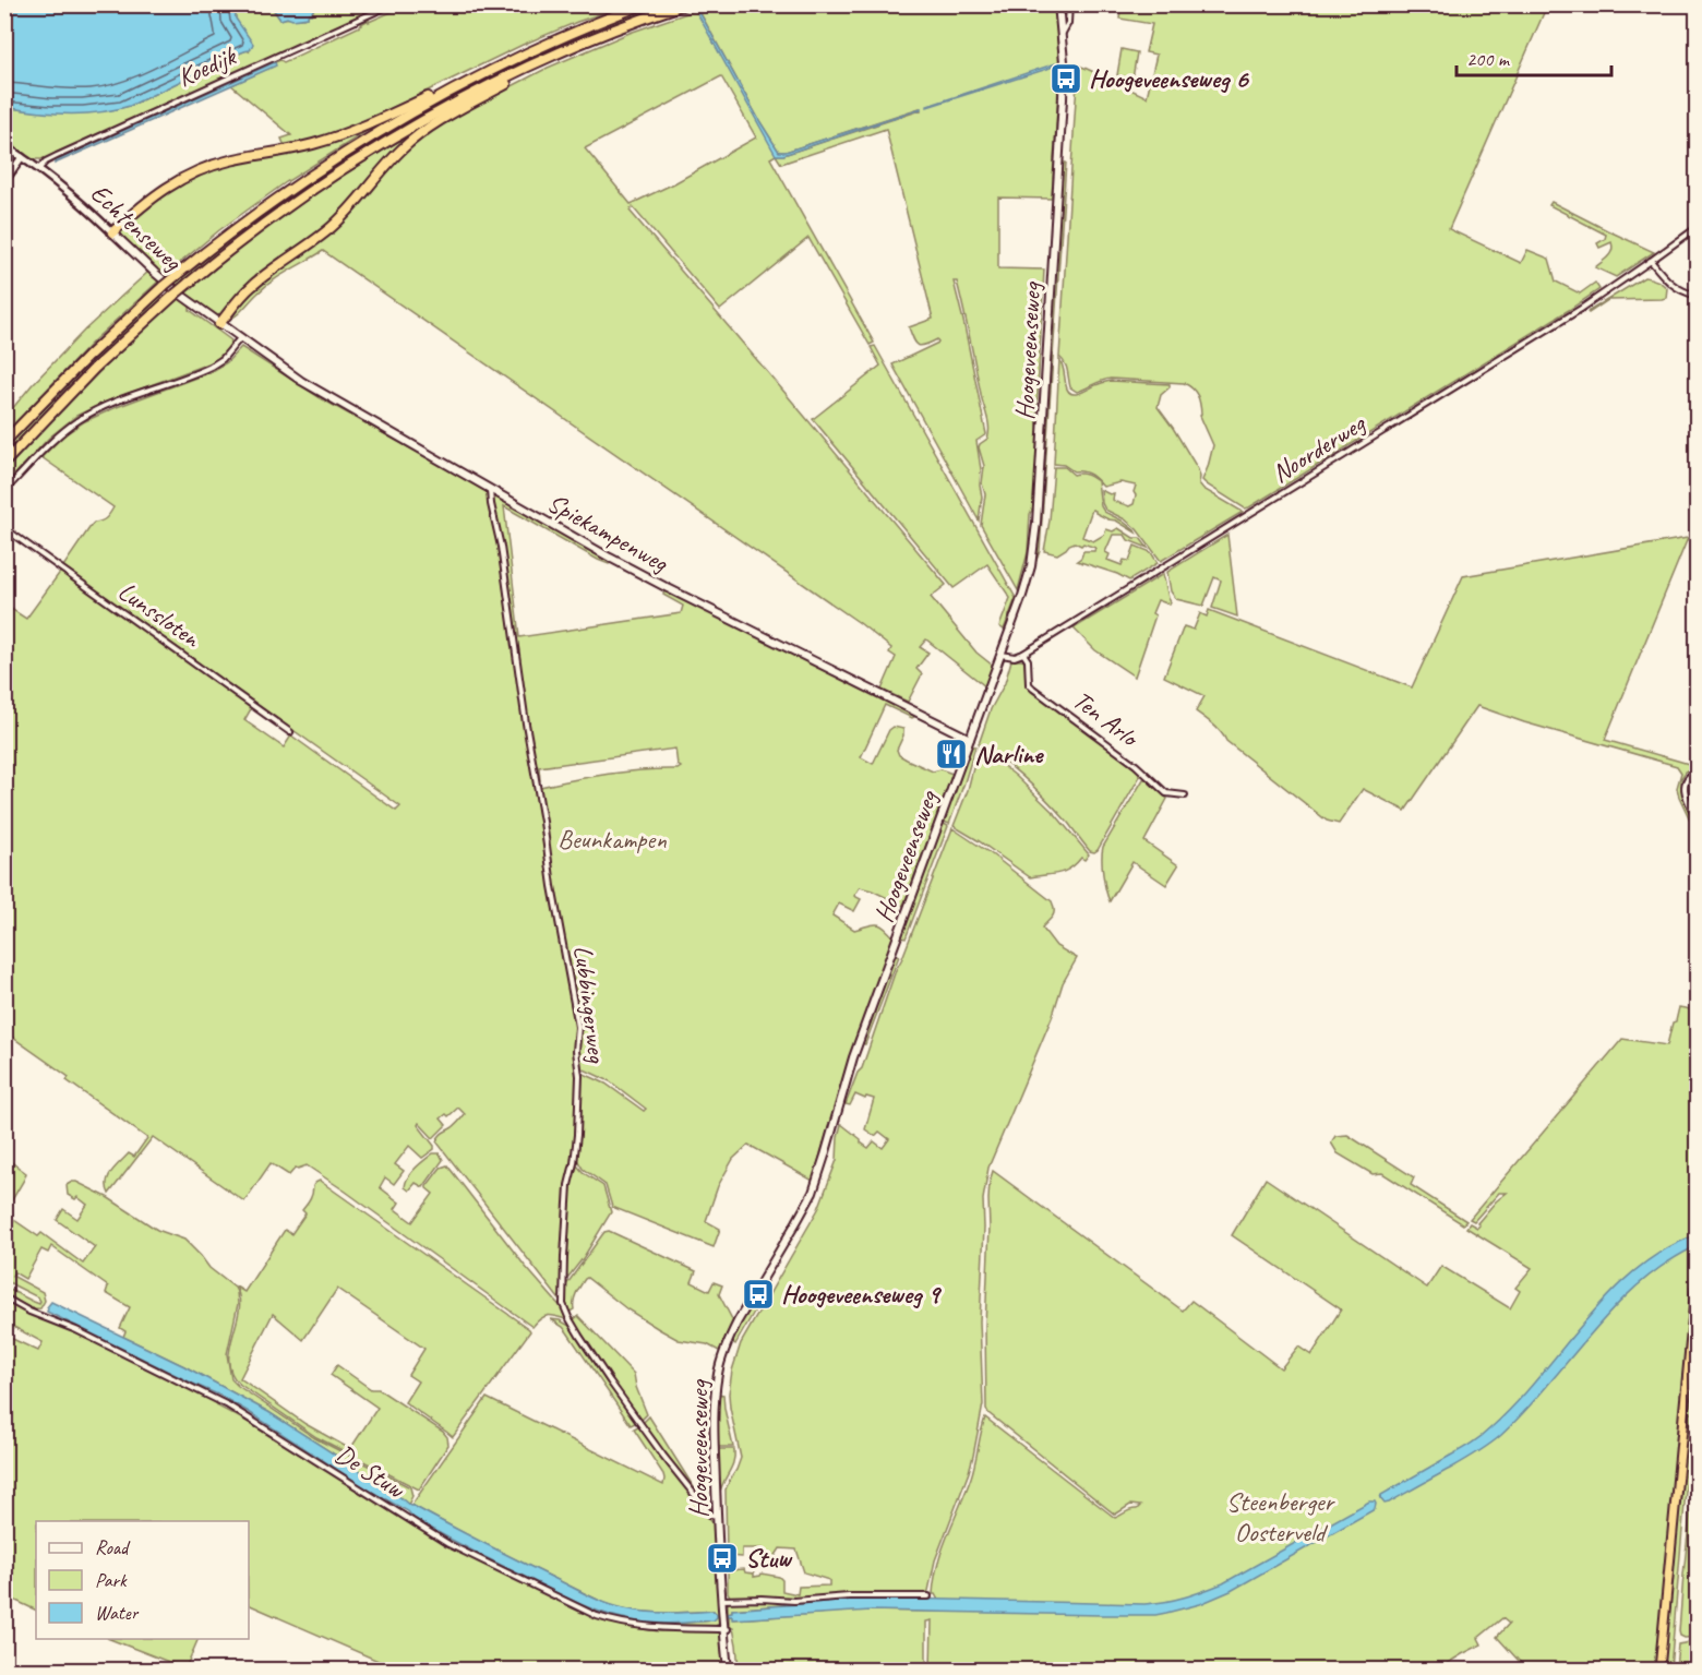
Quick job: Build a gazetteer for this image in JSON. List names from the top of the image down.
{
  "streets": {
    "main road": ["Echtenseweg", "Hoogeveenseweg", "Spiekampenweg"],
    "street": [
      "Koedijk",
      "Noorderweg",
      "Lunssloten",
      "Ten Arlo",
      "Lubbingerweg",
      "De Stuw"
    ]
  },
  "crossings": [
    ["Koedijk", "Echtenseweg"],
    ["Echtenseweg", "Spiekampenweg"],
    ["Hoogeveenseweg", "Noorderweg"],
    ["Hoogeveenseweg", "Spiekampenweg"],
    ["Hoogeveenseweg", "Lubbingerweg"],
    ["Hoogeveenseweg", "De Stuw"],
    ["Noorderweg", "Ten Arlo"],
    ["Spiekampenweg", "Lubbingerweg"]
  ],
  "parks": ["Beunkampen", "Steenberger Oosterveld"],
  "places": {
    "bus stop": ["Hoogeveenseweg 6", "Hoogeveenseweg 9", "Stuw"],
    "restaurant": ["Narline"]
  },
  "legend": ["Road", "Park", "Water"],
  "scale_bar": "200 m"
}
